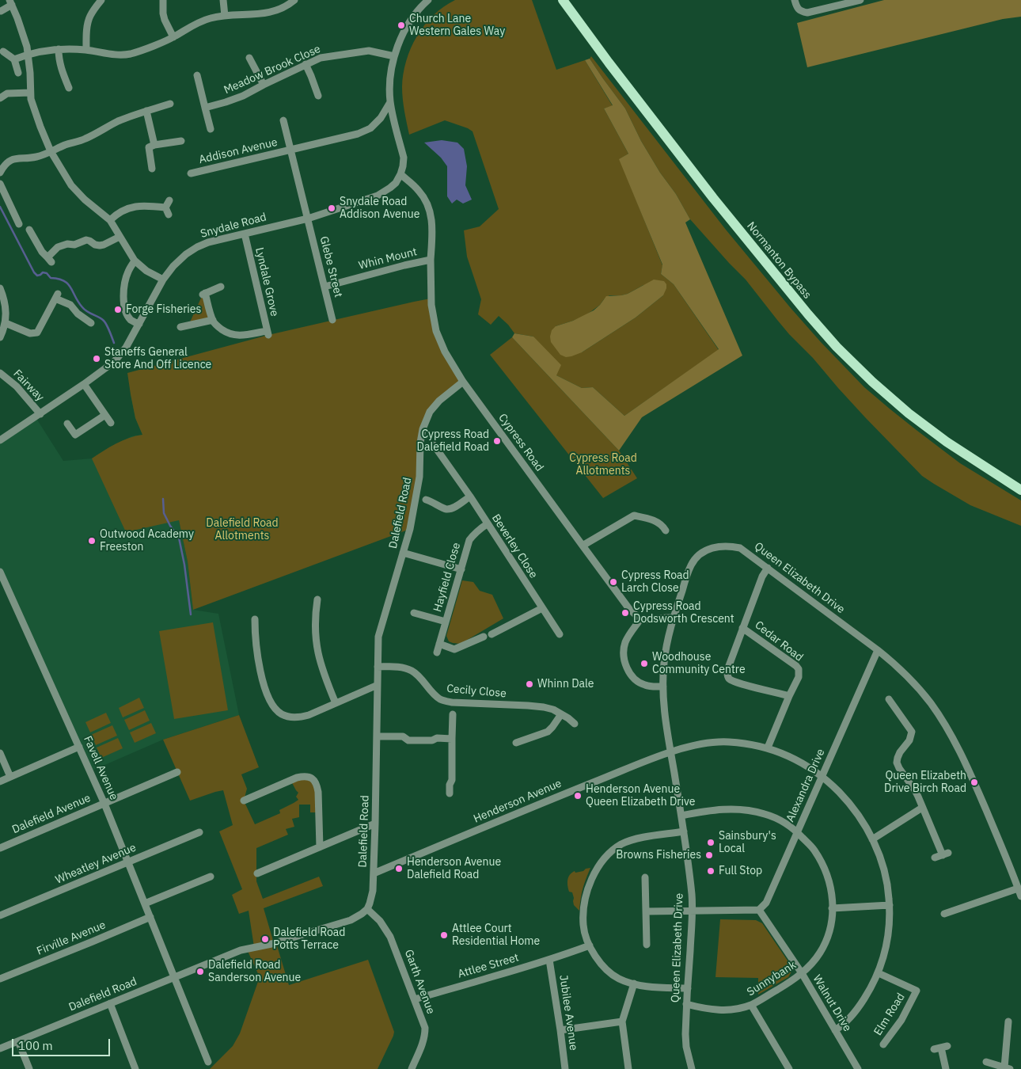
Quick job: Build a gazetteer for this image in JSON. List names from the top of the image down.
{
  "streets": {
    "main road": ["Normanton Bypass"],
    "street": [
      "Meadow Brook Close",
      "Addison Avenue",
      "Snydale Road",
      "Whin Mount",
      "Glebe Street",
      "Lyndale Grove",
      "Fairway",
      "Cypress Road",
      "Dalefield Road",
      "Beverley Close",
      "Hayfield Close",
      "Queen Elizabeth Drive",
      "Cedar Road",
      "Cecily Close",
      "Favell Avenue",
      "Alexandra Drive",
      "Henderson Avenue",
      "Dalefield Avenue",
      "Wheatley Avenue",
      "Firville Avenue",
      "Attlee Street",
      "Sunnybank",
      "Garth Avenue",
      "Walnut Drive",
      "Jubilee Avenue",
      "Elm Road"
    ]
  },
  "crossings": [
    ["Addison Avenue", "Snydale Road"],
    ["Addison Avenue", "Glebe Street"],
    ["Snydale Road", "Whin Mount"],
    ["Snydale Road", "Glebe Street"],
    ["Snydale Road", "Lyndale Grove"],
    ["Snydale Road", "Fairway"],
    ["Whin Mount", "Glebe Street"],
    ["Whin Mount", "Cypress Road"],
    ["Cypress Road", "Dalefield Road"],
    ["Dalefield Road", "Cecily Close"],
    ["Dalefield Road", "Favell Avenue"],
    ["Dalefield Road", "Henderson Avenue"],
    ["Dalefield Road", "Garth Avenue"],
    ["Beverley Close", "Hayfield Close"],
    ["Queen Elizabeth Drive", "Cedar Road"],
    ["Queen Elizabeth Drive", "Alexandra Drive"],
    ["Queen Elizabeth Drive", "Henderson Avenue"],
    ["Queen Elizabeth Drive", "Sunnybank"],
    ["Cedar Road", "Henderson Avenue"],
    ["Favell Avenue", "Dalefield Avenue"],
    ["Favell Avenue", "Wheatley Avenue"],
    ["Favell Avenue", "Firville Avenue"],
    ["Alexandra Drive", "Henderson Avenue"],
    ["Alexandra Drive", "Sunnybank"],
    ["Alexandra Drive", "Walnut Drive"],
    ["Henderson Avenue", "Walnut Drive"],
    ["Henderson Avenue", "Elm Road"],
    ["Attlee Street", "Garth Avenue"],
    ["Attlee Street", "Jubilee Avenue"],
    ["Sunnybank", "Walnut Drive"]
  ],
  "parks": ["Cypress Road Allotments", "Dalefield Road Allotments"],
  "places": [
    "Church Lane Western Gales Way",
    "Snydale Road Addison Avenue",
    "Forge Fisheries",
    "Staneffs General Store And Off Licence",
    "Cypress Road Dalefield Road",
    "Outwood Academy Freeston",
    "Cypress Road Larch Close",
    "Cypress Road Dodsworth Crescent",
    "Woodhouse Community Centre",
    "Whinn Dale",
    "Queen Elizabeth Drive Birch Road",
    "Henderson Avenue Queen Elizabeth Drive",
    "Sainsbury's Local",
    "Browns Fisheries",
    "Henderson Avenue Dalefield Road",
    "Full Stop",
    "Attlee Court Residential Home",
    "Dalefield Road Potts Terrace",
    "Dalefield Road Sanderson Avenue"
  ],
  "scale_bar": "100 m"
}
